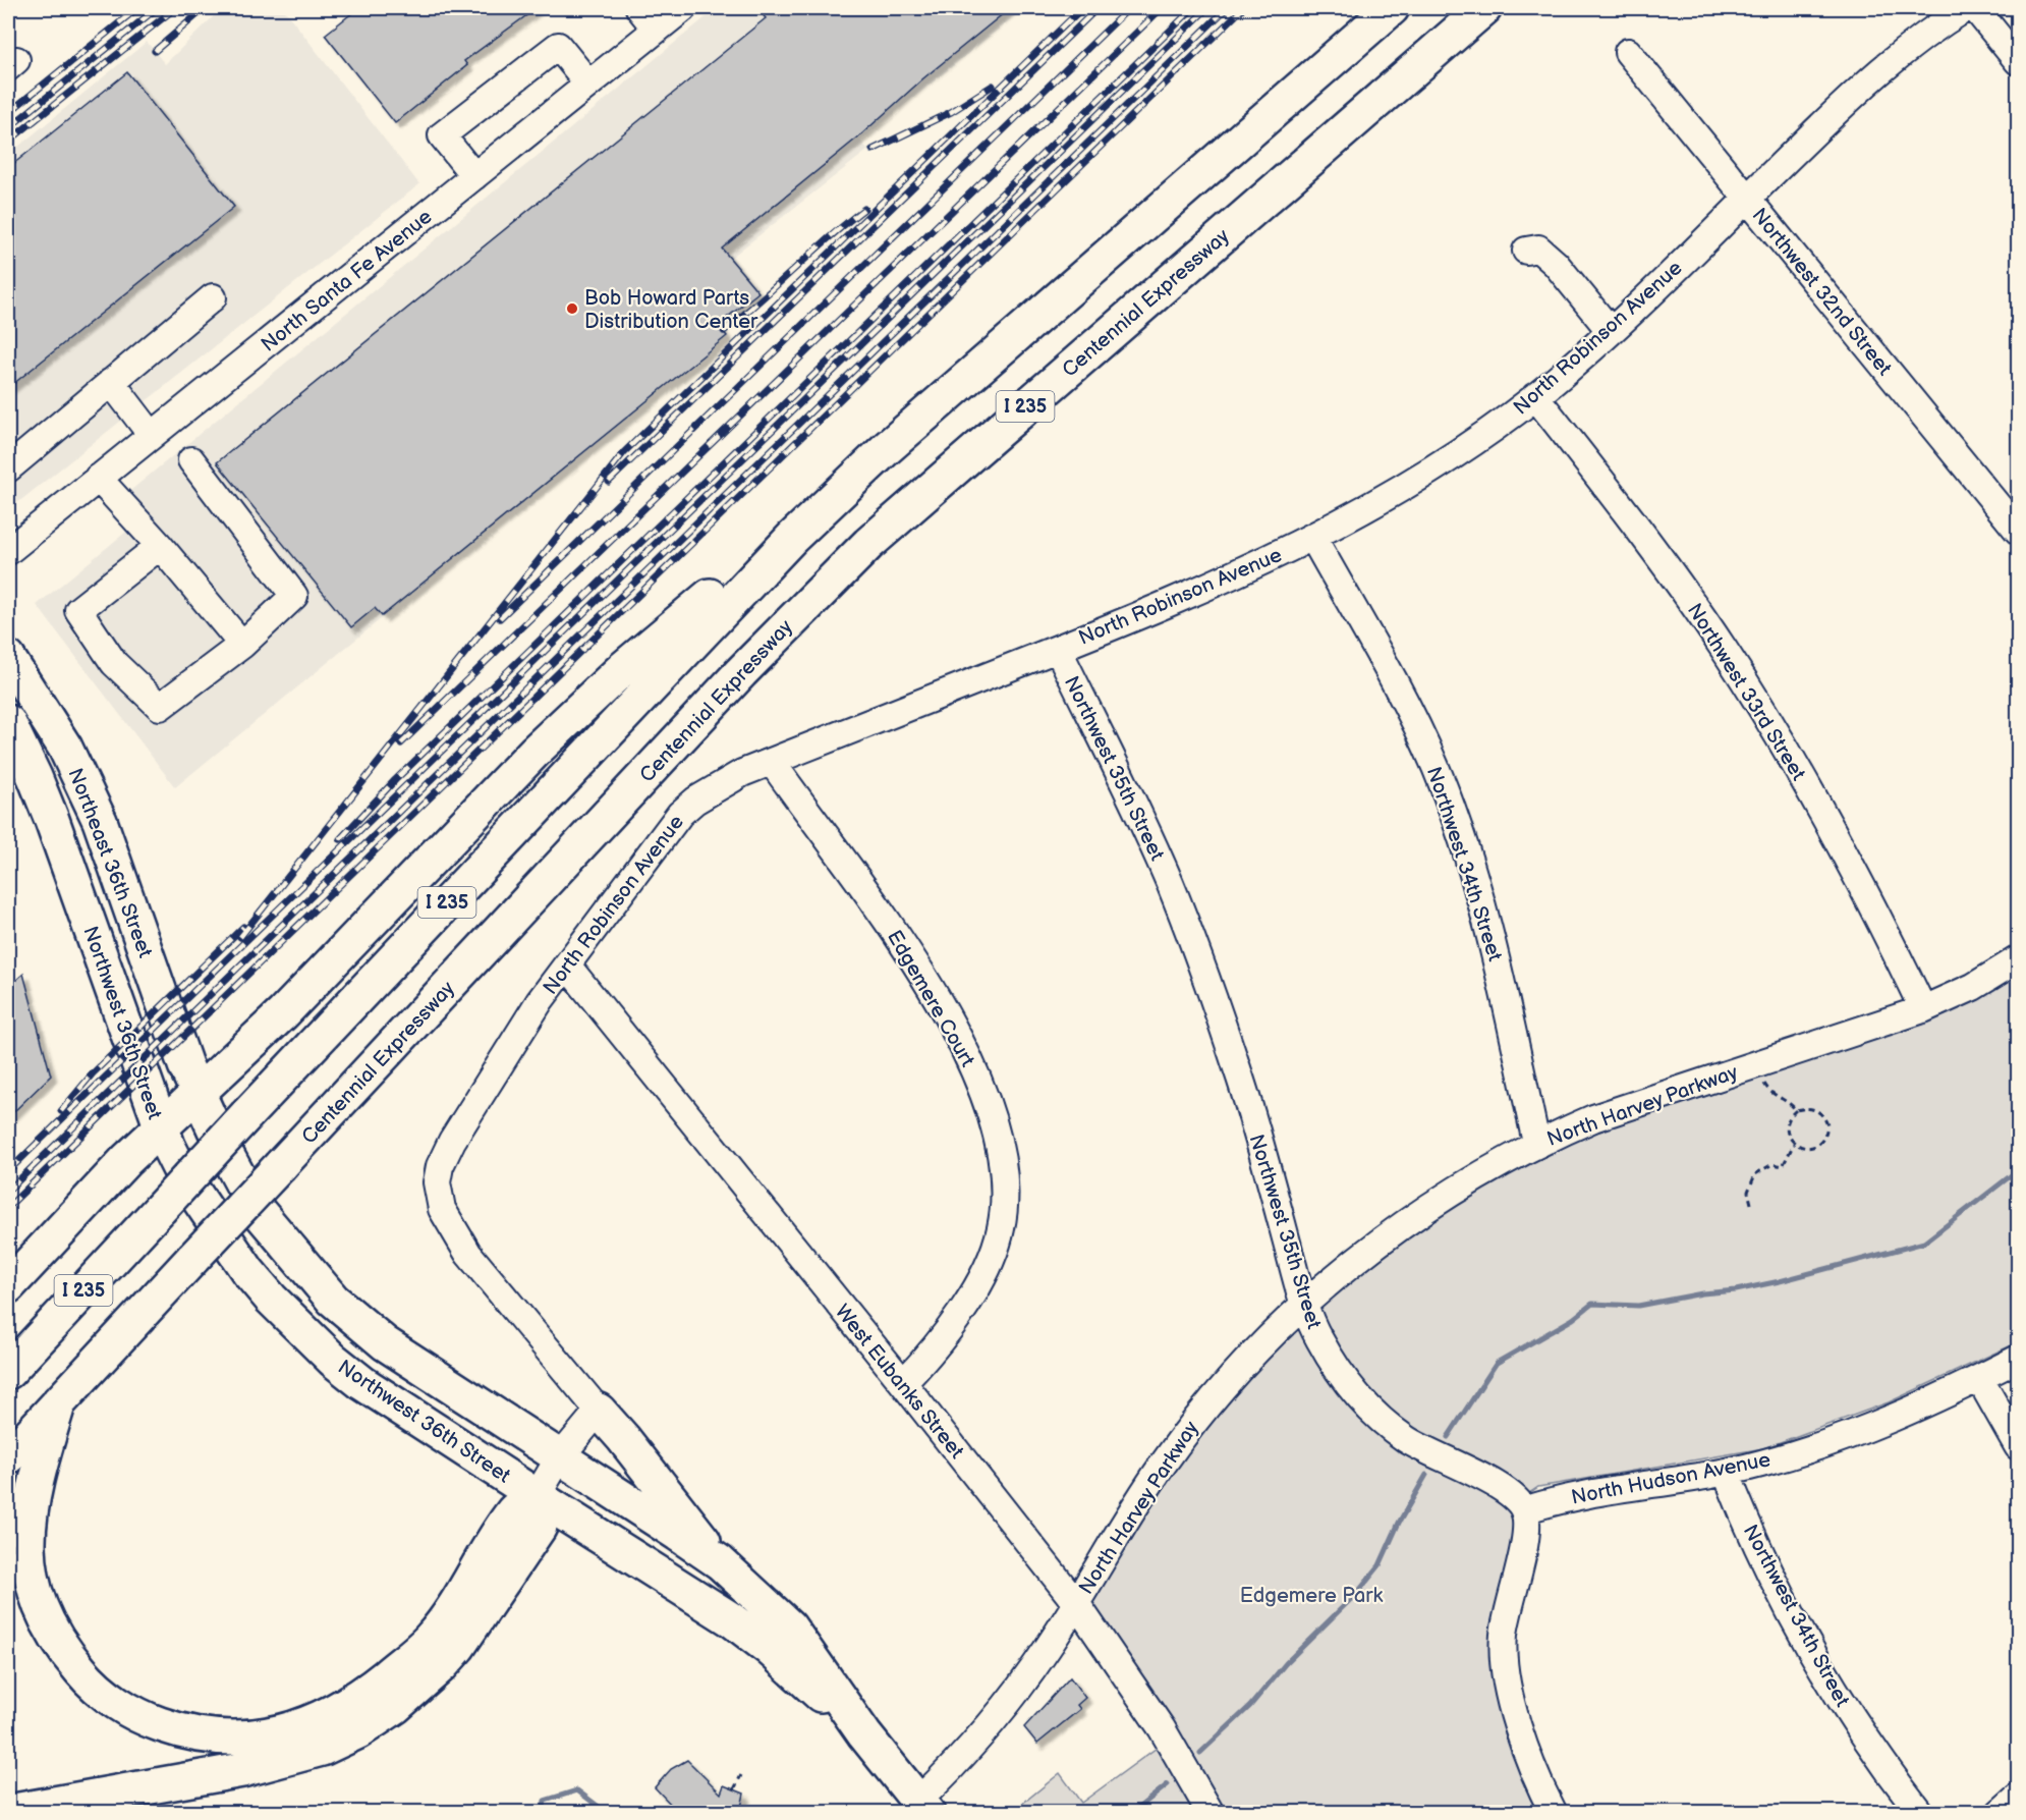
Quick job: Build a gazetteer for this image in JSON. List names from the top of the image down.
{
  "streets": {
    "main road": [
      "Centennial Expressway",
      "I 235",
      "Northeast 36th Street",
      "Northwest 36th Street"
    ],
    "street": [
      "North Santa Fe Avenue",
      "Northwest 32nd Street",
      "North Robinson Avenue",
      "Northwest 33rd Street",
      "Northwest 35th Street",
      "Northwest 34th Street",
      "Edgemere Court",
      "North Harvey Parkway",
      "West Eubanks Street",
      "North Hudson Avenue"
    ]
  },
  "crossings": [
    ["Northwest 32nd Street", "North Robinson Avenue"],
    ["North Robinson Avenue", "Northwest 33rd Street"],
    ["North Robinson Avenue", "Northwest 35th Street"],
    ["North Robinson Avenue", "Northwest 34th Street"],
    ["North Robinson Avenue", "Edgemere Court"],
    ["North Robinson Avenue", "West Eubanks Street"],
    ["Northwest 33rd Street", "North Harvey Parkway"],
    ["Northwest 35th Street", "North Harvey Parkway"],
    ["Northwest 35th Street", "North Hudson Avenue"],
    ["Northeast 36th Street", "Northwest 36th Street"],
    ["Northwest 34th Street", "North Harvey Parkway"],
    ["Northwest 34th Street", "North Hudson Avenue"],
    ["Edgemere Court", "West Eubanks Street"],
    ["Northwest 36th Street", "North Harvey Parkway"],
    ["North Harvey Parkway", "West Eubanks Street"]
  ],
  "parks": ["Edgemere Park"],
  "places": ["Bob Howard Parts Distribution Center"]
}
